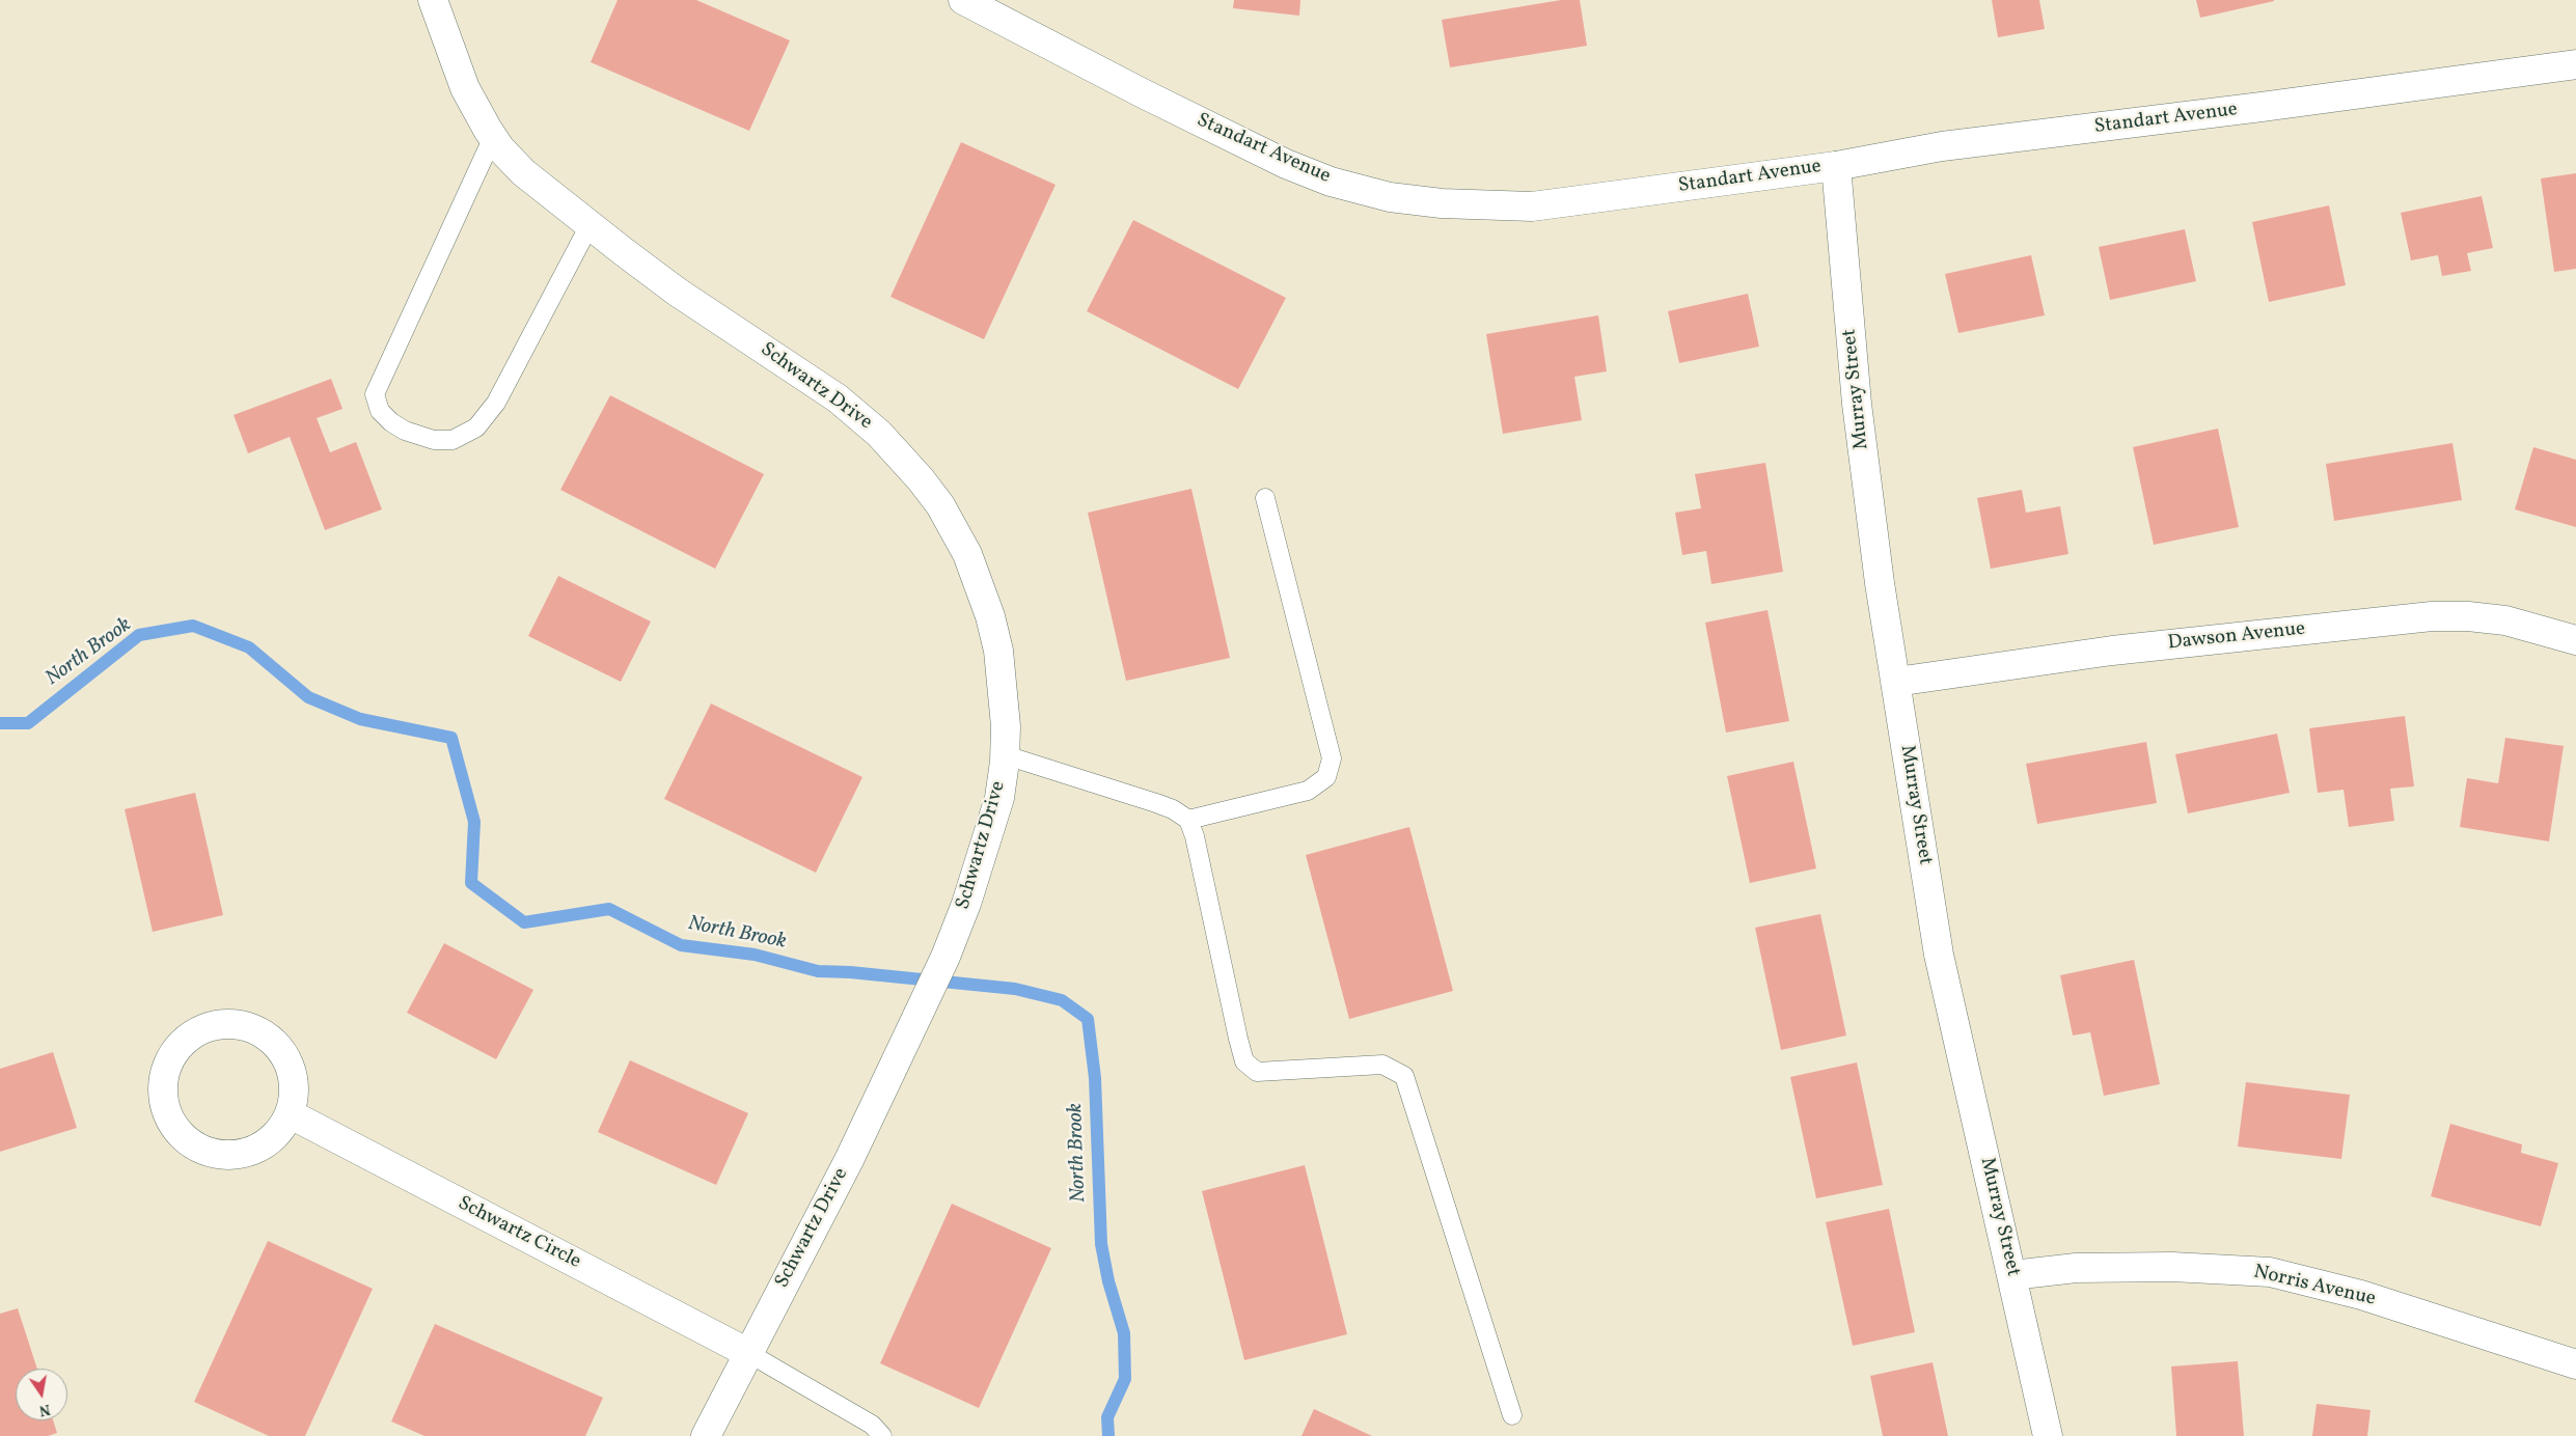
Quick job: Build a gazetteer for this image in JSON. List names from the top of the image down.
{
  "streets": {
    "street": [
      "Standart Avenue",
      "Schwartz Drive",
      "Murray Street",
      "Dawson Avenue",
      "Schwartz Circle",
      "Norris Avenue"
    ]
  },
  "crossings": [
    ["Standart Avenue", "Murray Street"],
    ["Schwartz Drive", "Schwartz Circle"],
    ["Murray Street", "Dawson Avenue"],
    ["Murray Street", "Norris Avenue"]
  ],
  "water": ["North Brook"],
  "north": "bottom"
}
